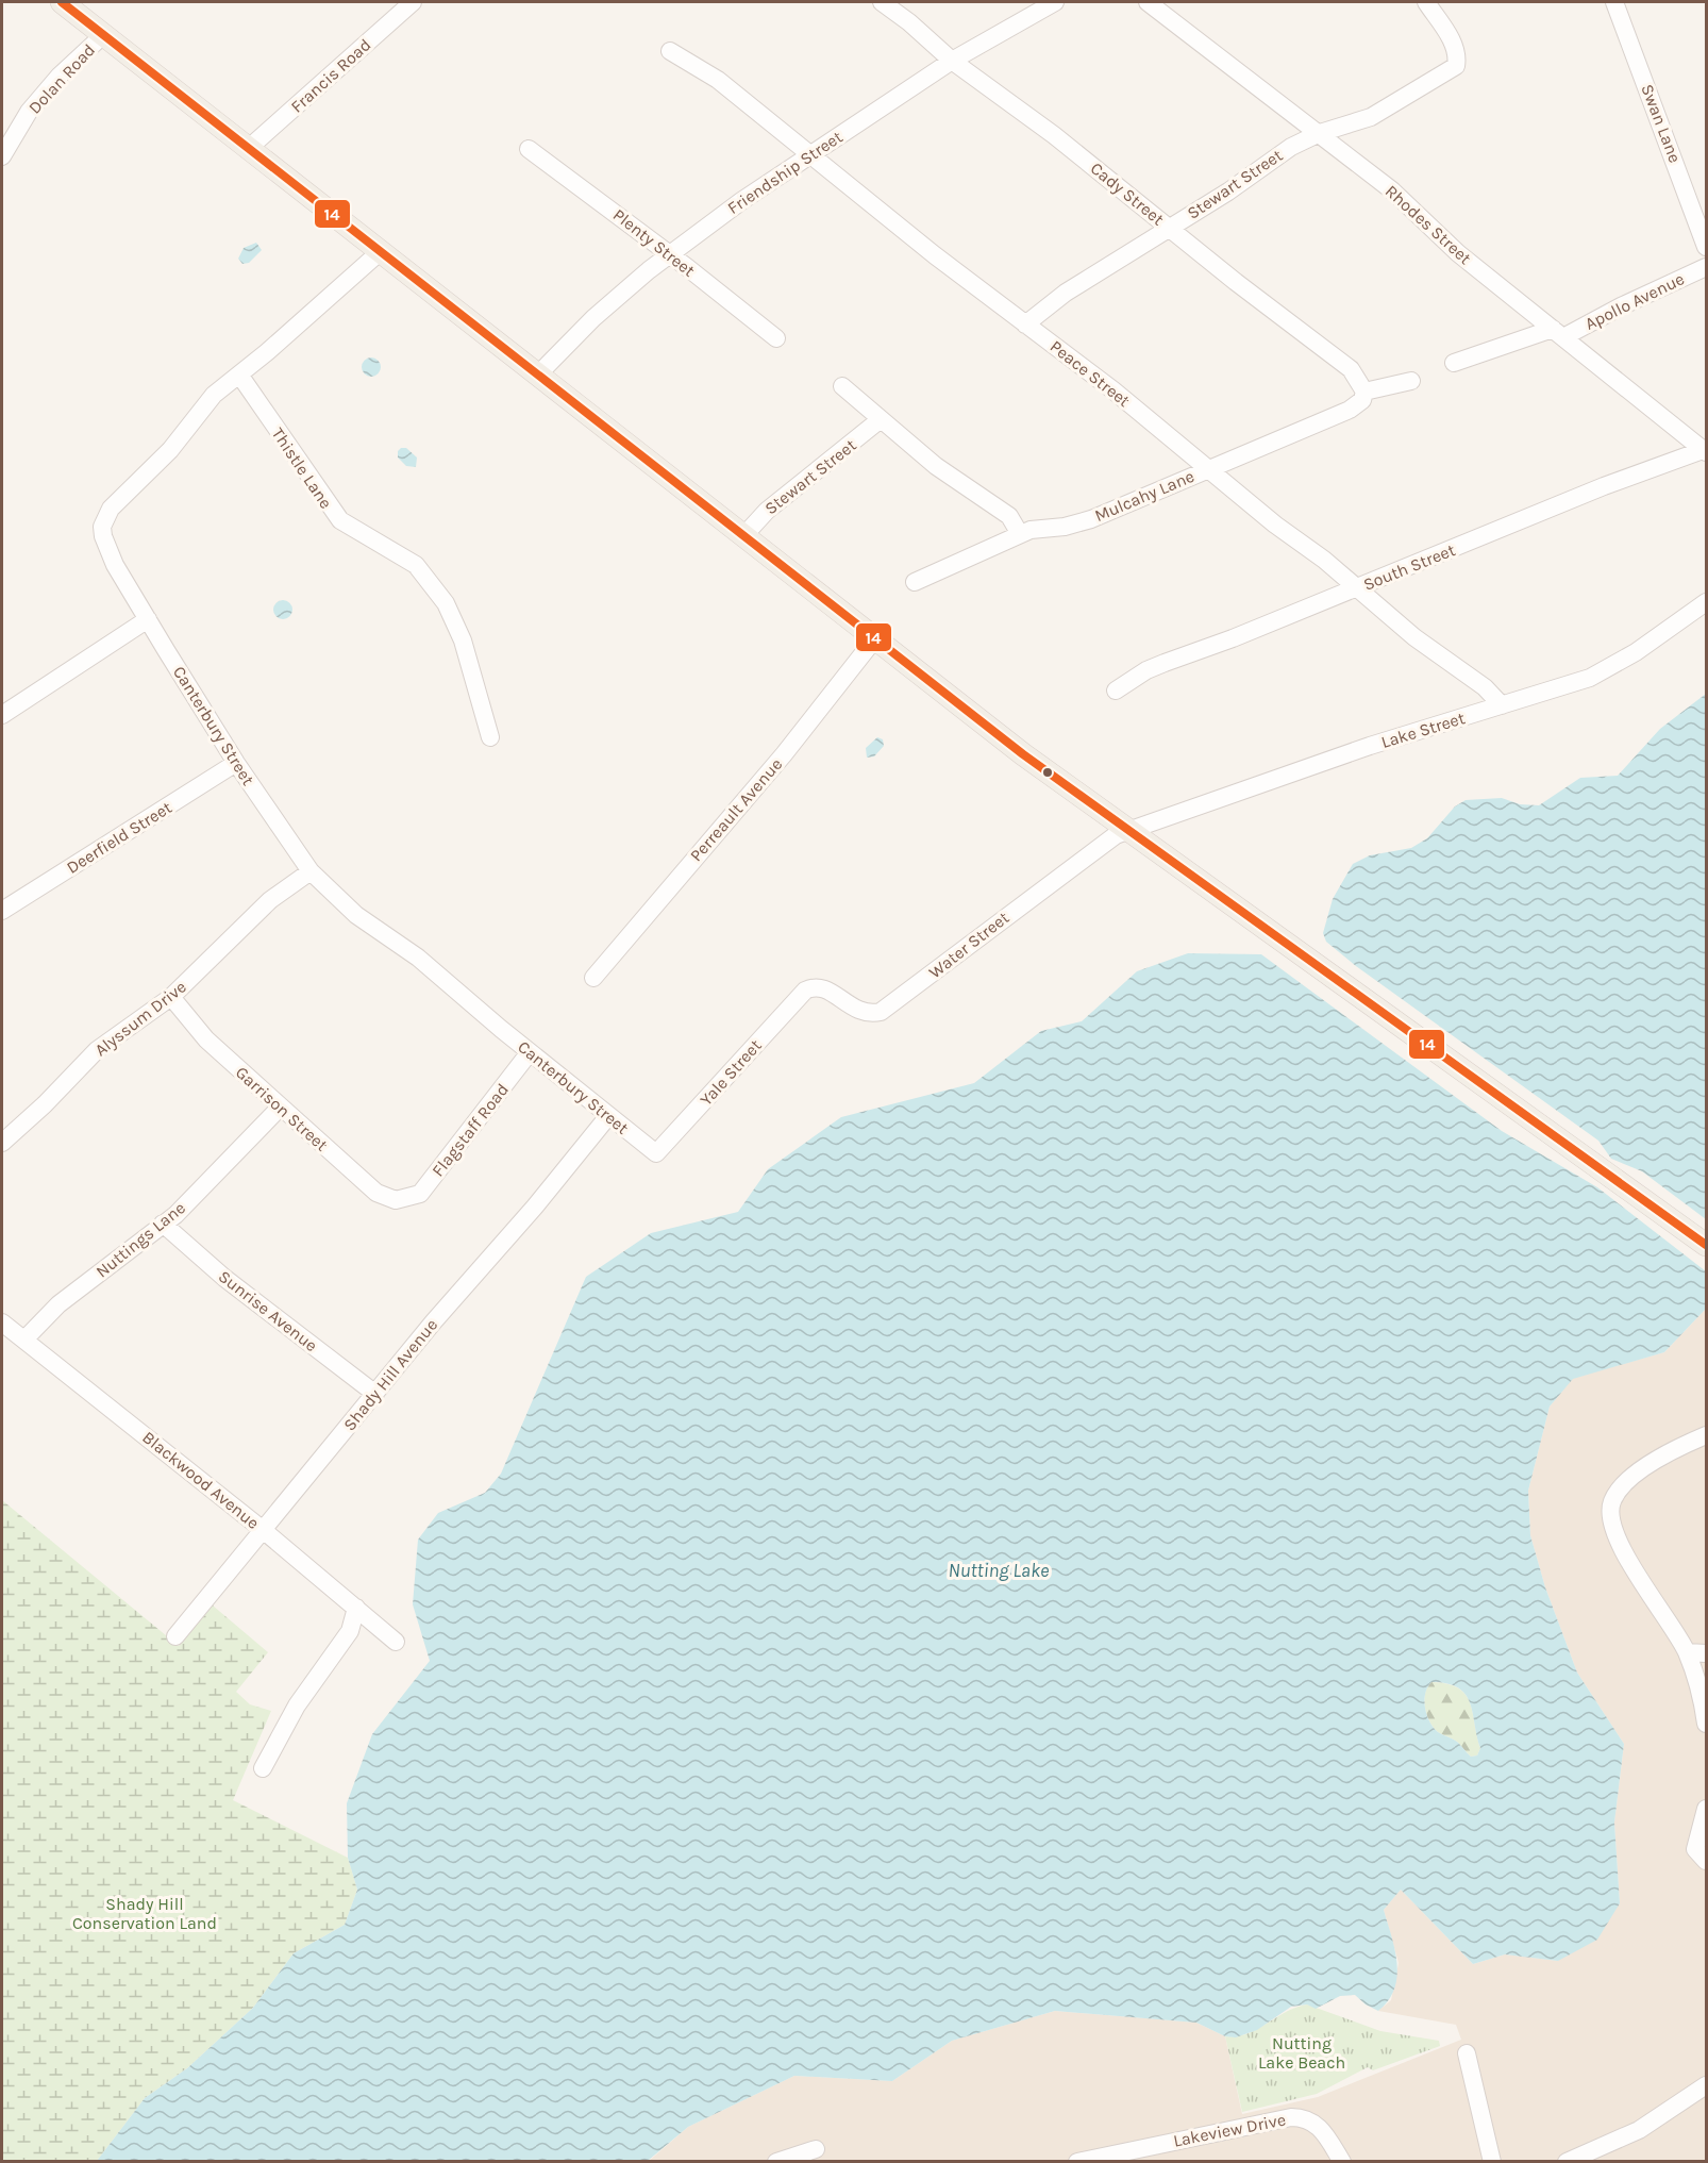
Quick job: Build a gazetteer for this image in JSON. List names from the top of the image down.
{
  "streets": {
    "street": [
      "Francis Road",
      "Dolan Road",
      "Swan Lane",
      "Friendship Street",
      "Stewart Street",
      "Cady Street",
      "Rhodes Street",
      "Plenty Street",
      "Apollo Avenue",
      "Peace Street",
      "Thistle Lane",
      "Mulcahy Lane",
      "South Street",
      "Canterbury Street",
      "Lake Street",
      "Perreault Avenue",
      "Deerfield Street",
      "Water Street",
      "Alyssum Drive",
      "Yale Street",
      "Garrison Street",
      "Flagstaff Road",
      "Nuttings Lane",
      "Sunrise Avenue",
      "Shady Hill Avenue",
      "Blackwood Avenue",
      "Lakeview Drive"
    ]
  },
  "crossings": [
    ["Friendship Street", "Cady Street"],
    ["Friendship Street", "Plenty Street"],
    ["Friendship Street", "Peace Street"],
    ["Stewart Street", "Cady Street"],
    ["Stewart Street", "Rhodes Street"],
    ["Stewart Street", "Peace Street"],
    ["Cady Street", "Mulcahy Lane"],
    ["Rhodes Street", "Apollo Avenue"],
    ["Rhodes Street", "South Street"],
    ["Peace Street", "Mulcahy Lane"],
    ["Peace Street", "South Street"],
    ["Peace Street", "Lake Street"],
    ["Thistle Lane", "Canterbury Street"],
    ["Canterbury Street", "Deerfield Street"],
    ["Canterbury Street", "Alyssum Drive"],
    ["Canterbury Street", "Yale Street"],
    ["Canterbury Street", "Flagstaff Road"],
    ["Canterbury Street", "Shady Hill Avenue"],
    ["Lake Street", "Water Street"],
    ["Water Street", "Yale Street"],
    ["Alyssum Drive", "Garrison Street"],
    ["Garrison Street", "Flagstaff Road"],
    ["Garrison Street", "Nuttings Lane"],
    ["Nuttings Lane", "Sunrise Avenue"],
    ["Nuttings Lane", "Blackwood Avenue"],
    ["Sunrise Avenue", "Shady Hill Avenue"],
    ["Shady Hill Avenue", "Blackwood Avenue"]
  ],
  "water": ["Nutting Lake"],
  "parks": ["Shady Hill Conservation Land", "Nutting Lake Beach"],
  "lines": ["transit line 14"]
}
